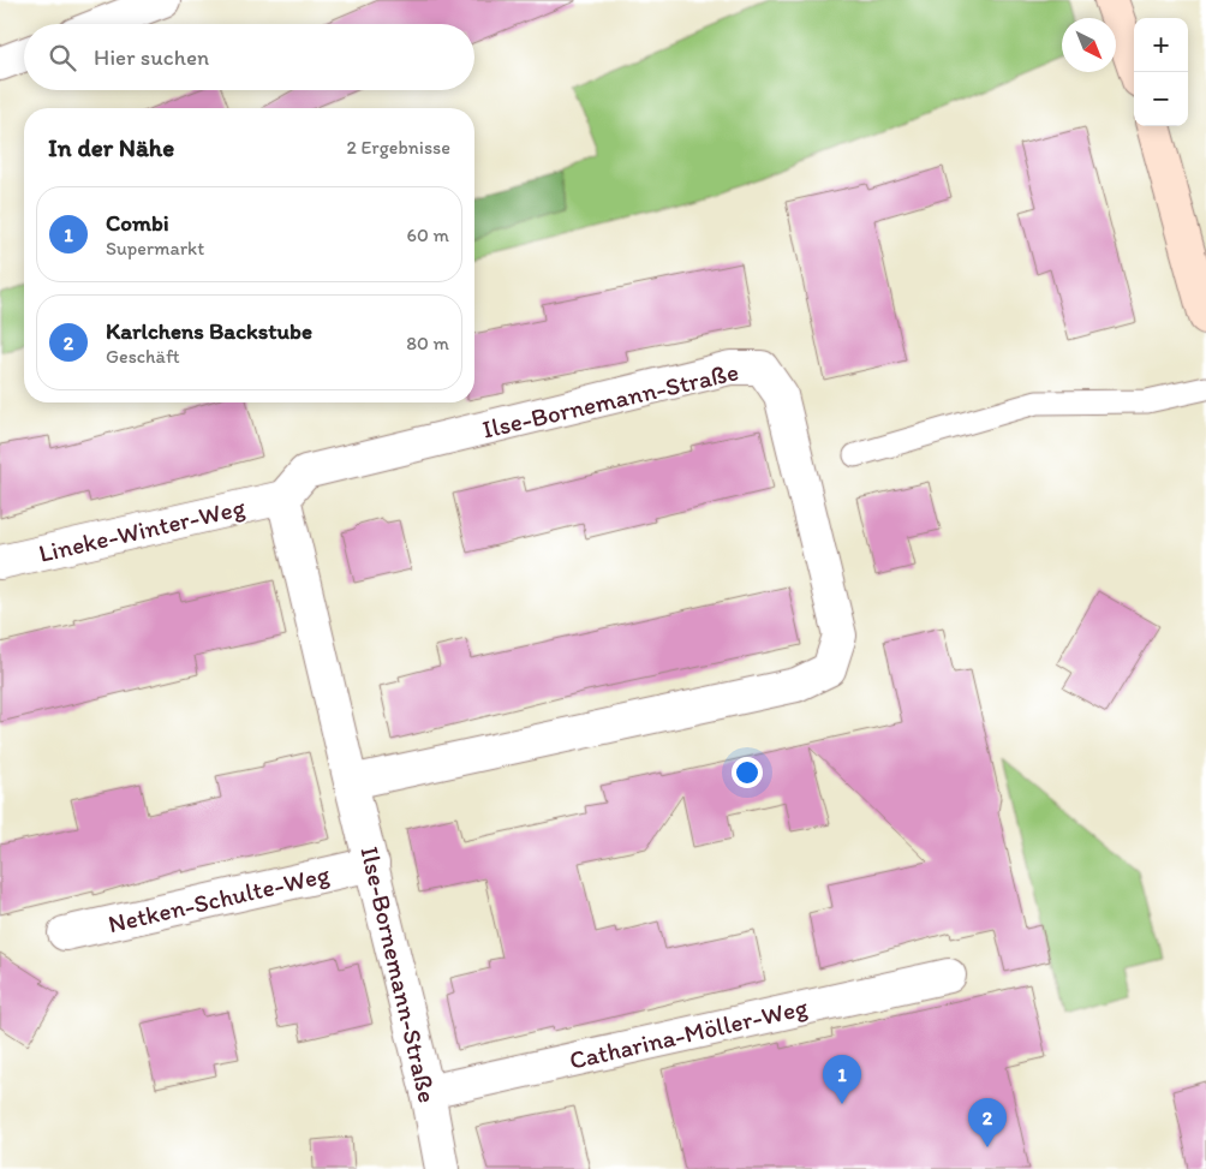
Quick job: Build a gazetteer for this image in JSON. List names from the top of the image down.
{
  "streets": {
    "street": [
      "Ilse-Bornemann-Straße",
      "Lineke-Winter-Weg",
      "Netken-Schulte-Weg",
      "Catharina-Möller-Weg"
    ]
  },
  "crossings": [
    ["Ilse-Bornemann-Straße", "Lineke-Winter-Weg"],
    ["Ilse-Bornemann-Straße", "Netken-Schulte-Weg"],
    ["Ilse-Bornemann-Straße", "Catharina-Möller-Weg"]
  ],
  "north": "bottom right",
  "page": {
    "map_buttons": ["+", "−"],
    "search": "Hier suchen",
    "heading": ["In der Nähe", "2 Ergebnisse"],
    "list": [
      {
        "mark": "1",
        "name": "Combi",
        "note": "Supermarkt",
        "value": "60 m"
      },
      {
        "mark": "2",
        "name": "Karlchens Backstube",
        "note": "Geschäft",
        "value": "80 m"
      }
    ],
    "pins": ["1", "2"]
  }
}
